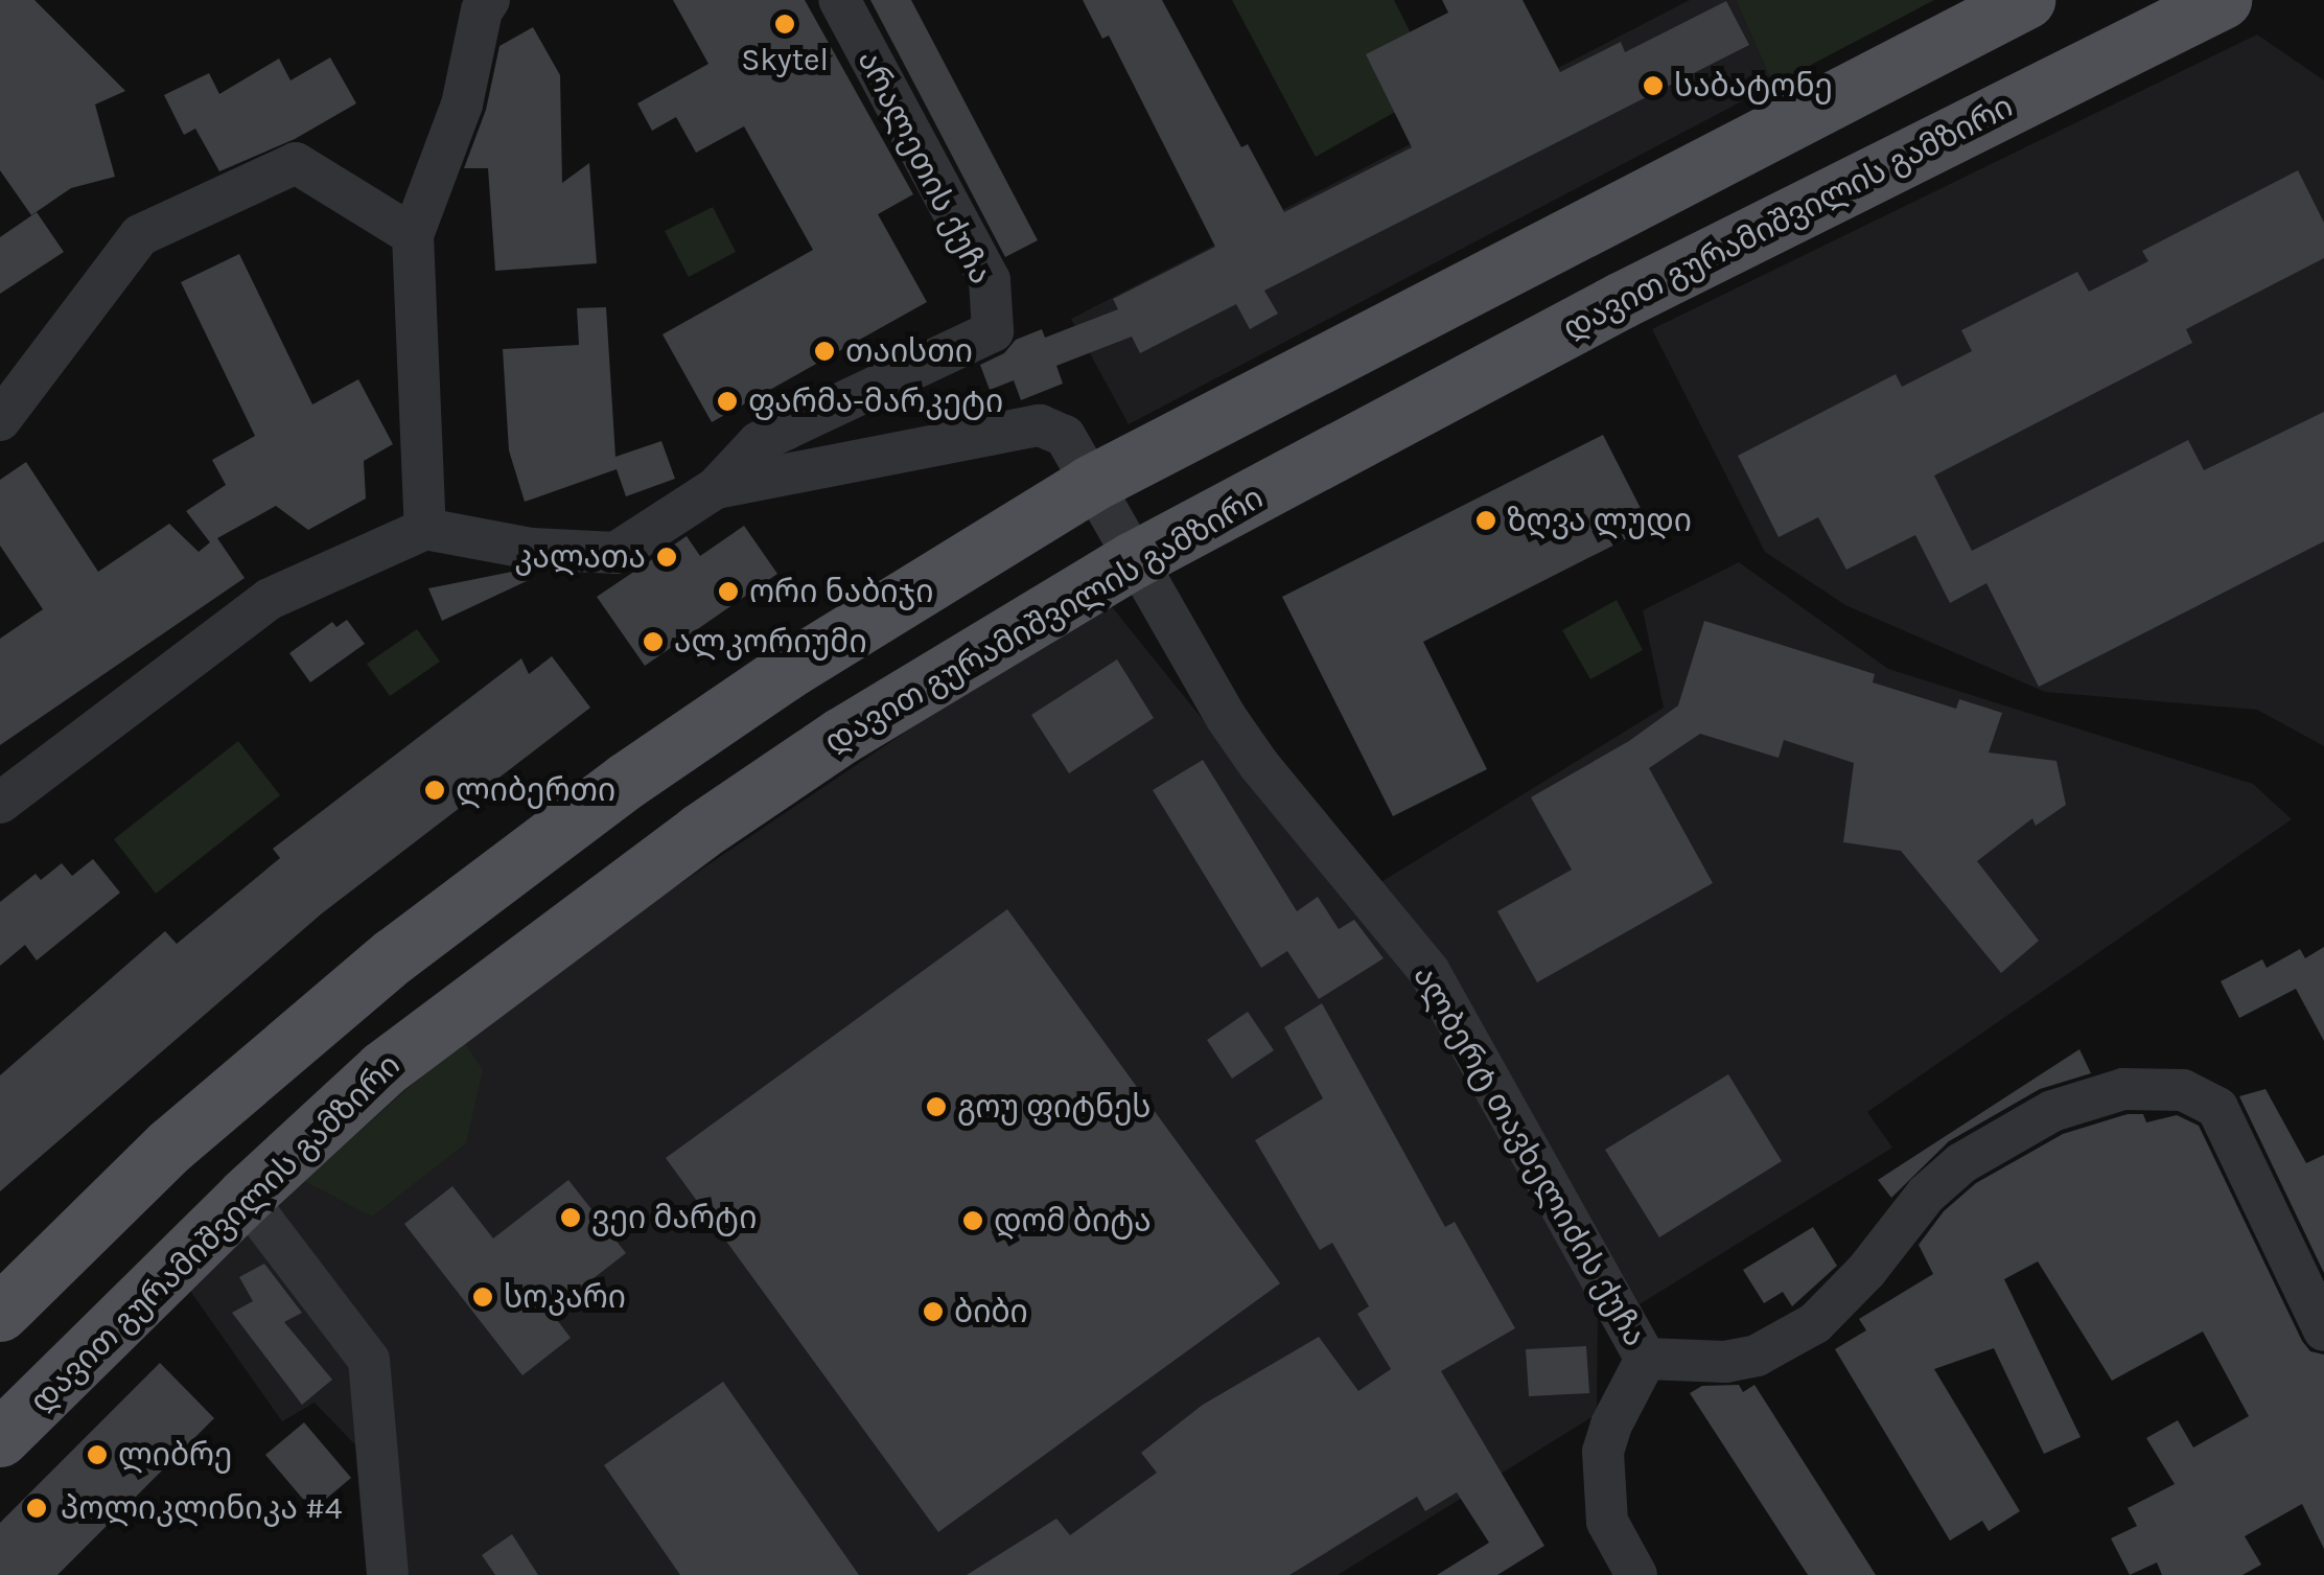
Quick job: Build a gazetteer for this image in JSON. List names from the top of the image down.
{
  "streets": {
    "main road": ["დავით გურამიშვილის გამზირი"],
    "street": ["არალეთის ქუჩა", "ალბერტ თავხელიძის ქუჩა"]
  },
  "crossings": [
    ["არალეთის ქუჩა", "ალბერტ თავხელიძის ქუჩა"],
    ["დავით გურამიშვილის გამზირი", "ალბერტ თავხელიძის ქუჩა"]
  ],
  "places": [
    "Skytel",
    "საბატონე",
    "თაისთი",
    "ფარმა-მარკეტი",
    "ზღვა ლუდი",
    "კალათა",
    "ორი ნაბიჯი",
    "ალკორიუმი",
    "ლიბერთი",
    "გოუ ფიტნეს",
    "ვეი მარტი",
    "დომ ბიტა",
    "სოკარი",
    "ბიბი",
    "ლიბრე",
    "პოლიკლინიკა #4"
  ]
}
